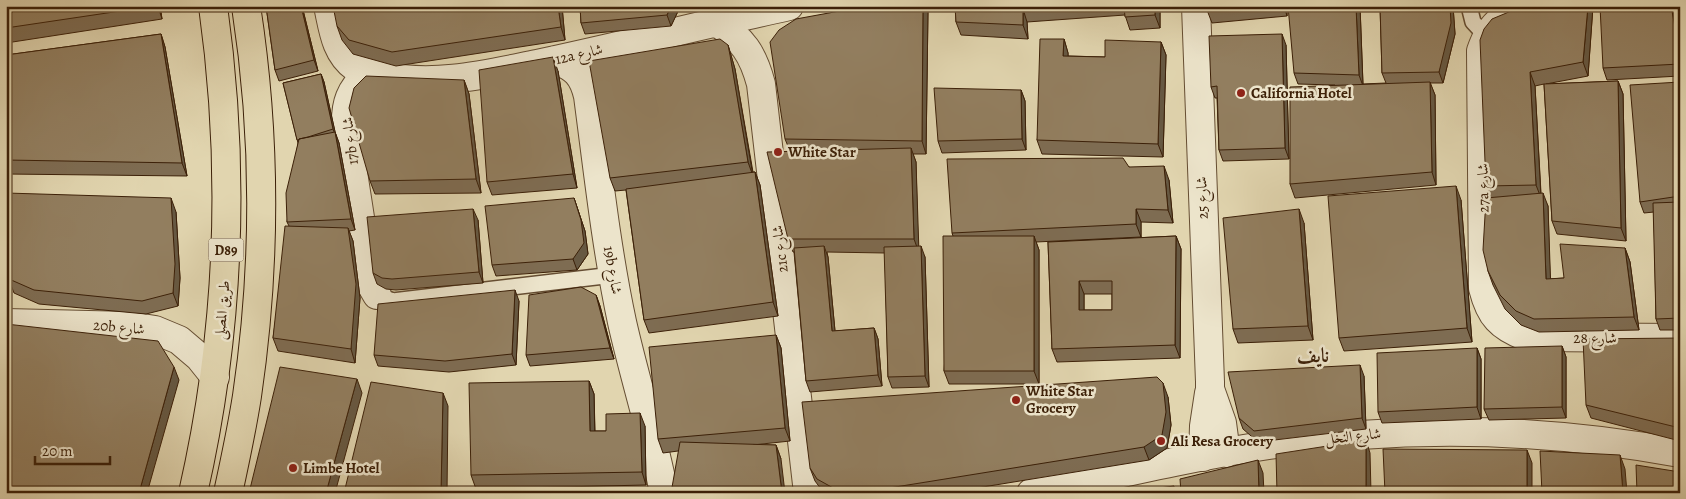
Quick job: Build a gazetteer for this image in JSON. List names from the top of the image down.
{
  "streets": {
    "main road": ["D89", "طريق المصلى"],
    "street": [
      "12a شارع",
      "17b شارع",
      "27a شارع",
      "شارع 25",
      "21c شارع",
      "19b شارع",
      "20b شارع",
      "شارع 28",
      "شارع النخل"
    ]
  },
  "crossings": [
    ["12a شارع", "17b شارع"],
    ["12a شارع", "21c شارع"],
    ["12a شارع", "19b شارع"],
    ["27a شارع", "شارع 28"],
    ["شارع 25", "شارع النخل"],
    ["طريق المصلى", "20b شارع"]
  ],
  "districts": ["نایف"],
  "places": [
    "California Hotel",
    "White Star",
    "White Star Grocery",
    "Ali Resa Grocery",
    "Limbe Hotel"
  ],
  "scale_bar": "20 m"
}
